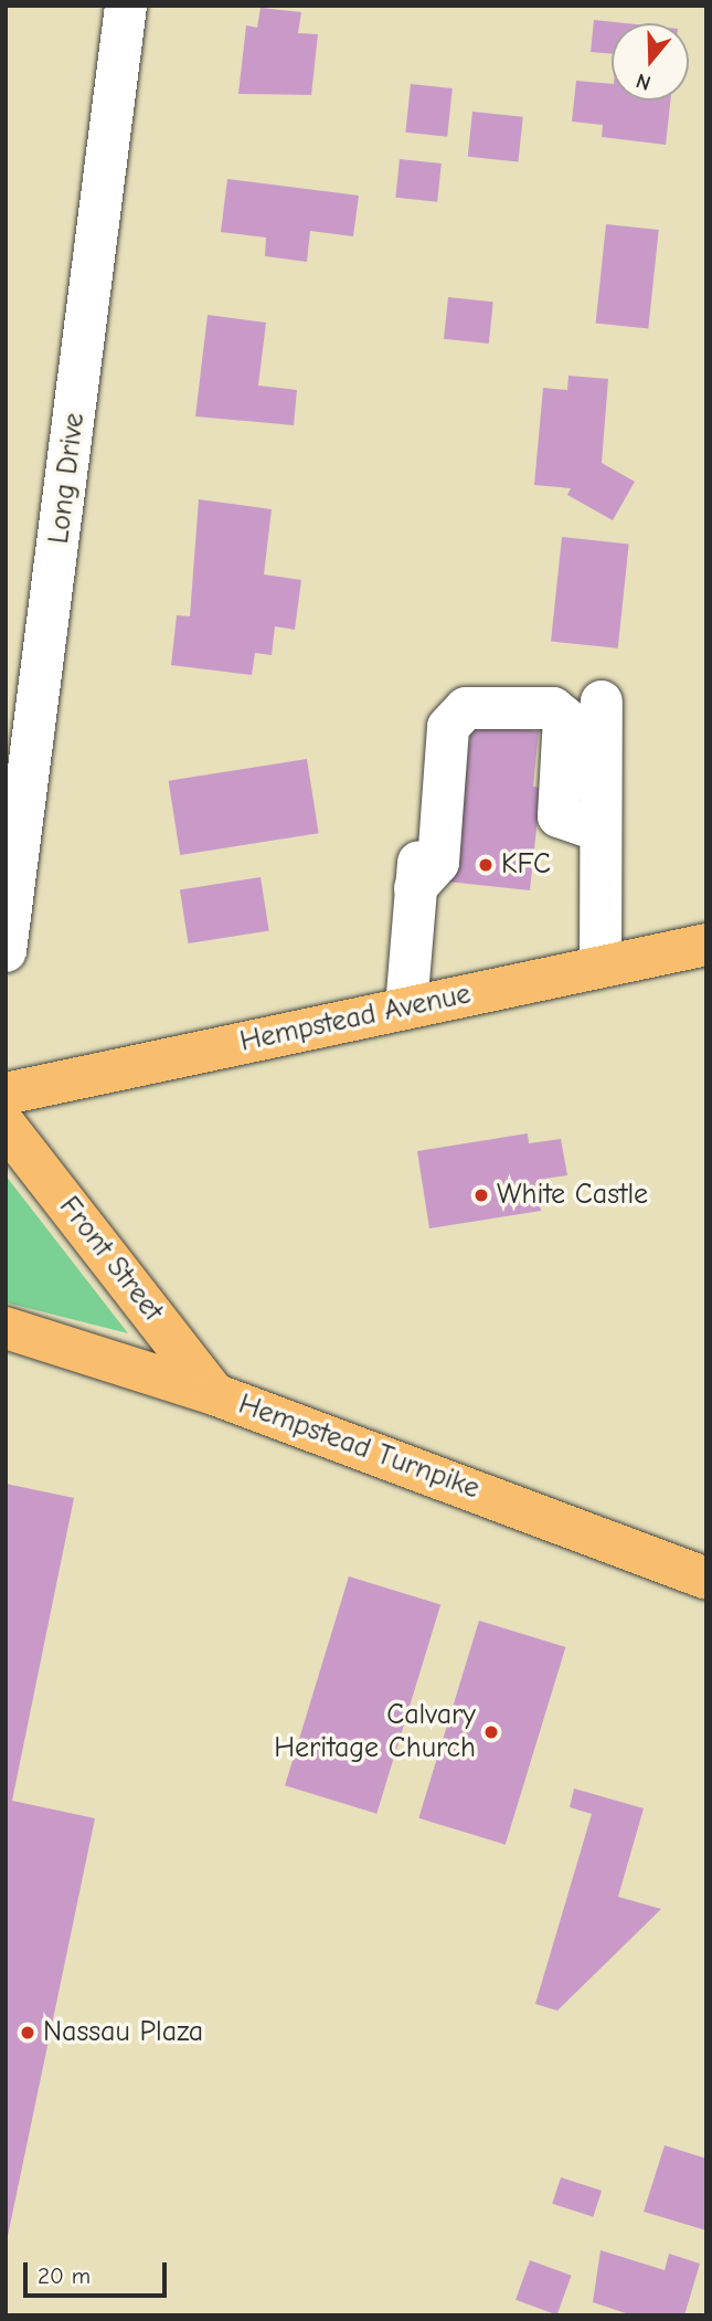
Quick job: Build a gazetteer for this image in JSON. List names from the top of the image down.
{
  "streets": {
    "main road": ["Hempstead Avenue", "Front Street", "Hempstead Turnpike"],
    "street": ["Long Drive"]
  },
  "crossings": [
    ["Front Street", "Hempstead Turnpike"]
  ],
  "places": [
    "KFC",
    "White Castle",
    "Calvary Heritage Church",
    "Nassau Plaza"
  ],
  "scale_bar": "20 m",
  "north": "bottom"
}
